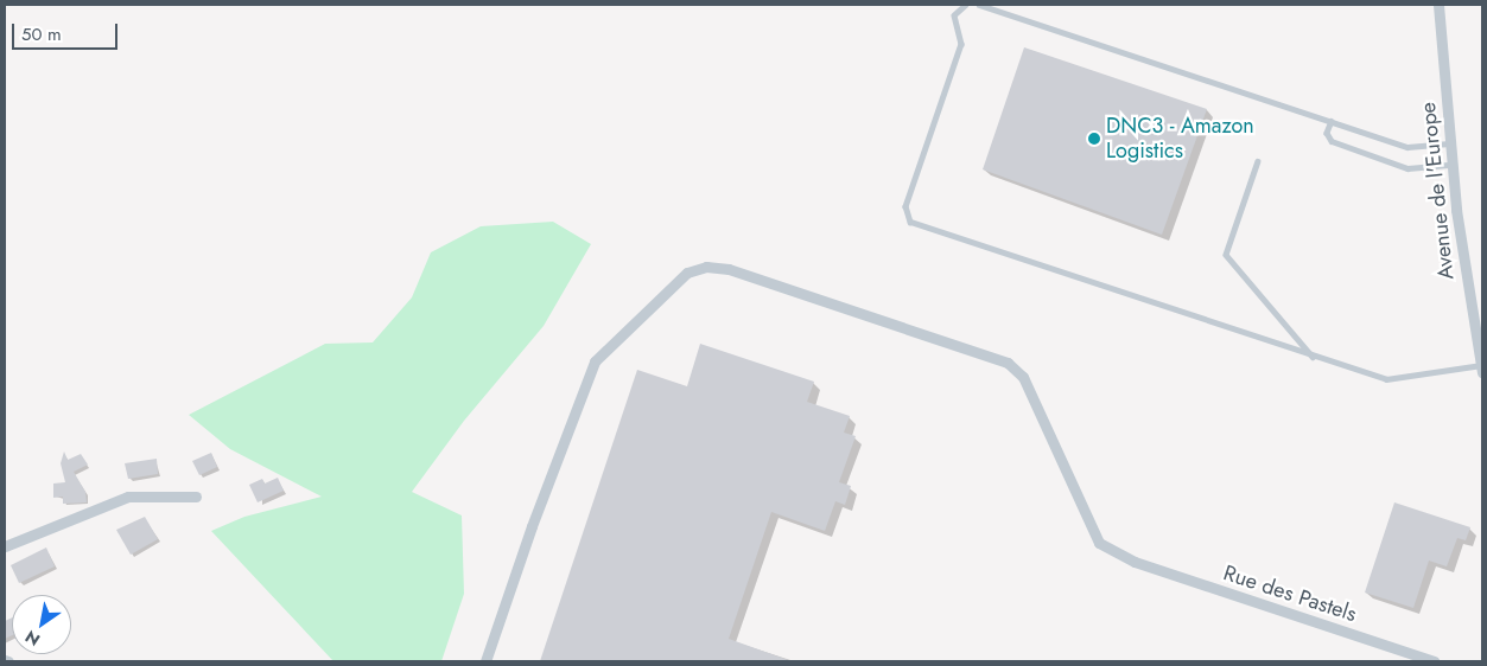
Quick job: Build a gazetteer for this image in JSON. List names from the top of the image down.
{
  "streets": {
    "street": ["Avenue de l'Europe", "Rue des Pastels"]
  },
  "places": ["DNC3 - Amazon Logistics"],
  "scale_bar": "50 m",
  "north": "bottom left"
}
